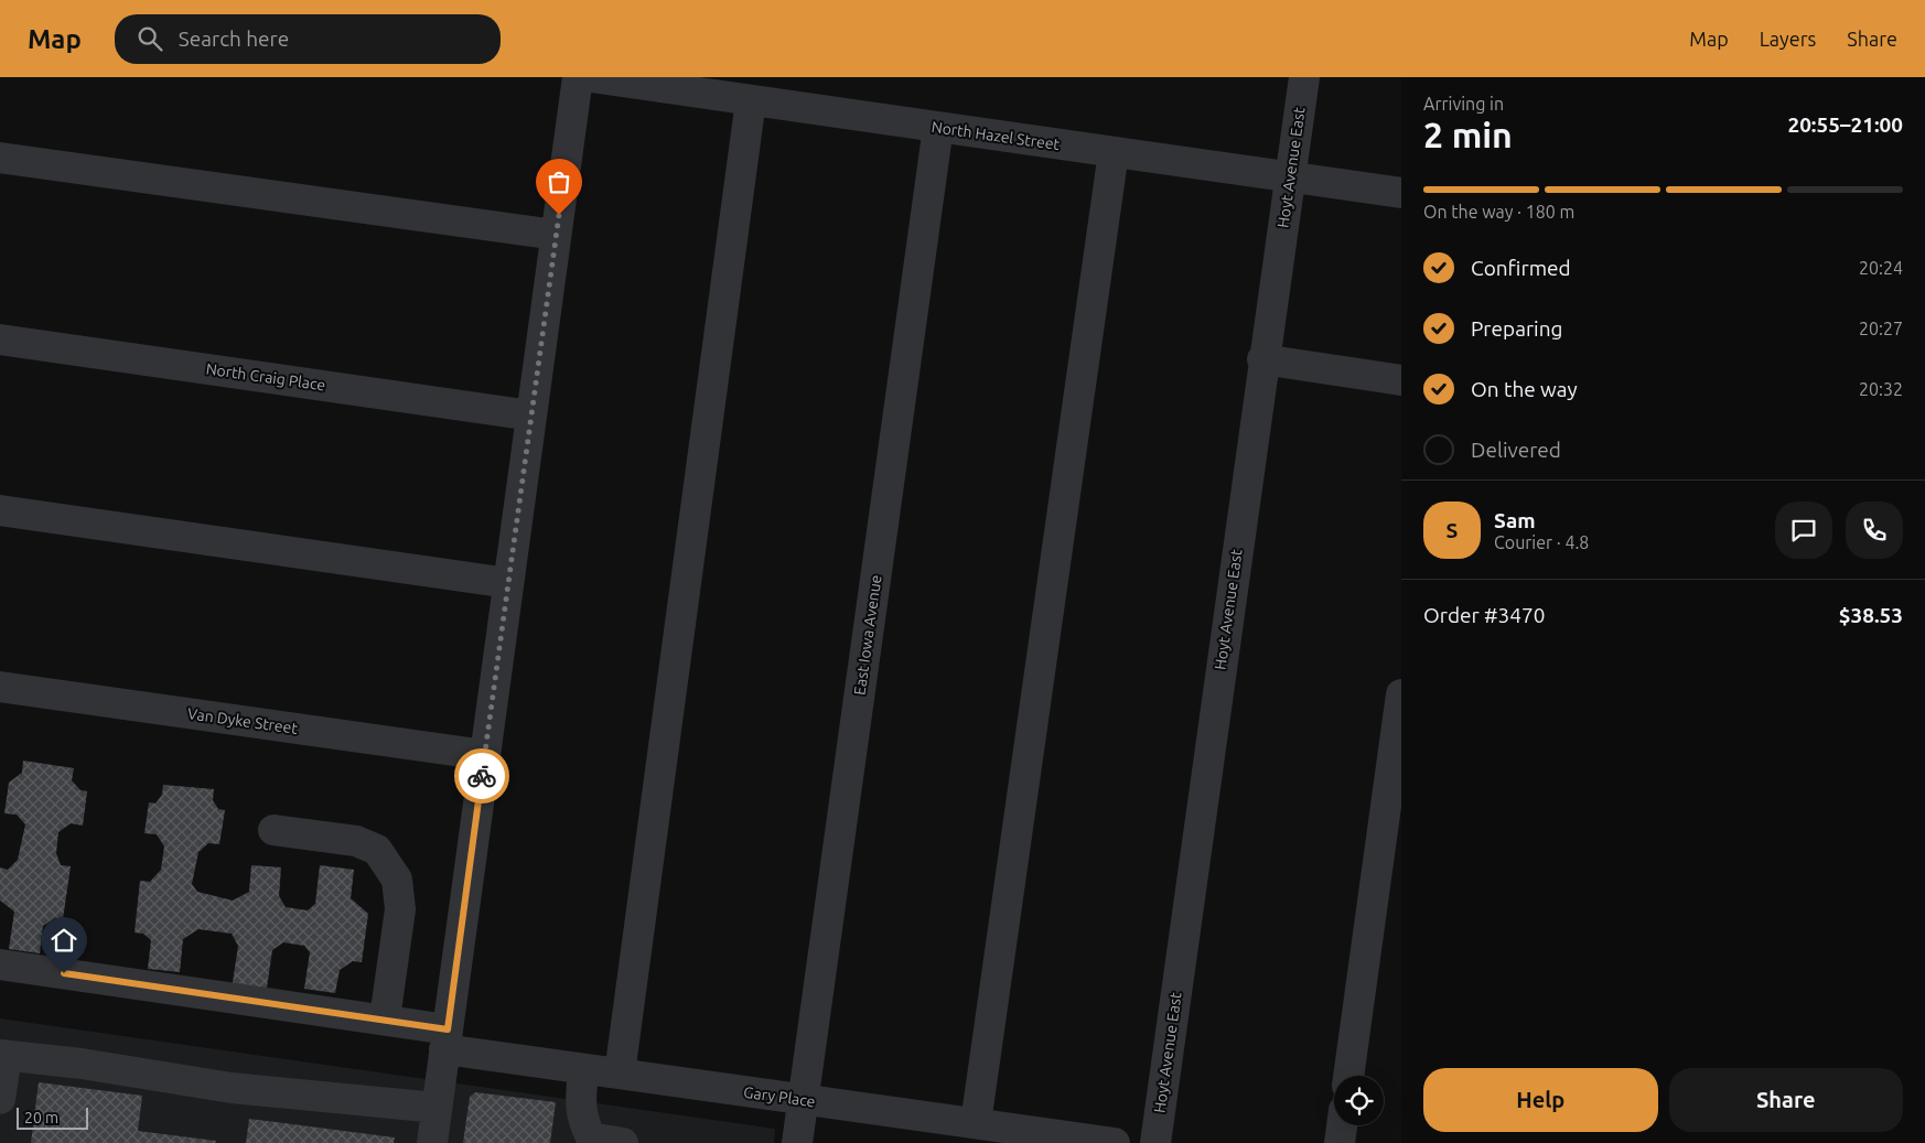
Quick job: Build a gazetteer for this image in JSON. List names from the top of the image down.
{
  "streets": {
    "street": [
      "North Hazel Street",
      "Hoyt Avenue East",
      "North Craig Place",
      "East Iowa Avenue",
      "Van Dyke Street",
      "Gary Place"
    ]
  },
  "crossings": [
    ["North Hazel Street", "Hoyt Avenue East"],
    ["North Hazel Street", "East Iowa Avenue"],
    ["East Iowa Avenue", "Gary Place"]
  ],
  "scale_bar": "20 m",
  "page": {
    "header": "Map",
    "search": "Search here",
    "nav": ["Map", "Layers", "Share"],
    "heading": ["2 min", "Arriving in", "20:55–21:00"],
    "panel": [
      "Sam",
      "Courier · 4.8",
      "Order #3470",
      "$38.53"
    ],
    "bar": "On the way · 180 m",
    "list": [
      ["Confirmed", "20:24"],
      ["Preparing", "20:27"],
      ["On the way", "20:32"],
      "Delivered"
    ],
    "round": "S",
    "buttons": ["Help", "Share"],
    "scale": "20 m"
  }
}
